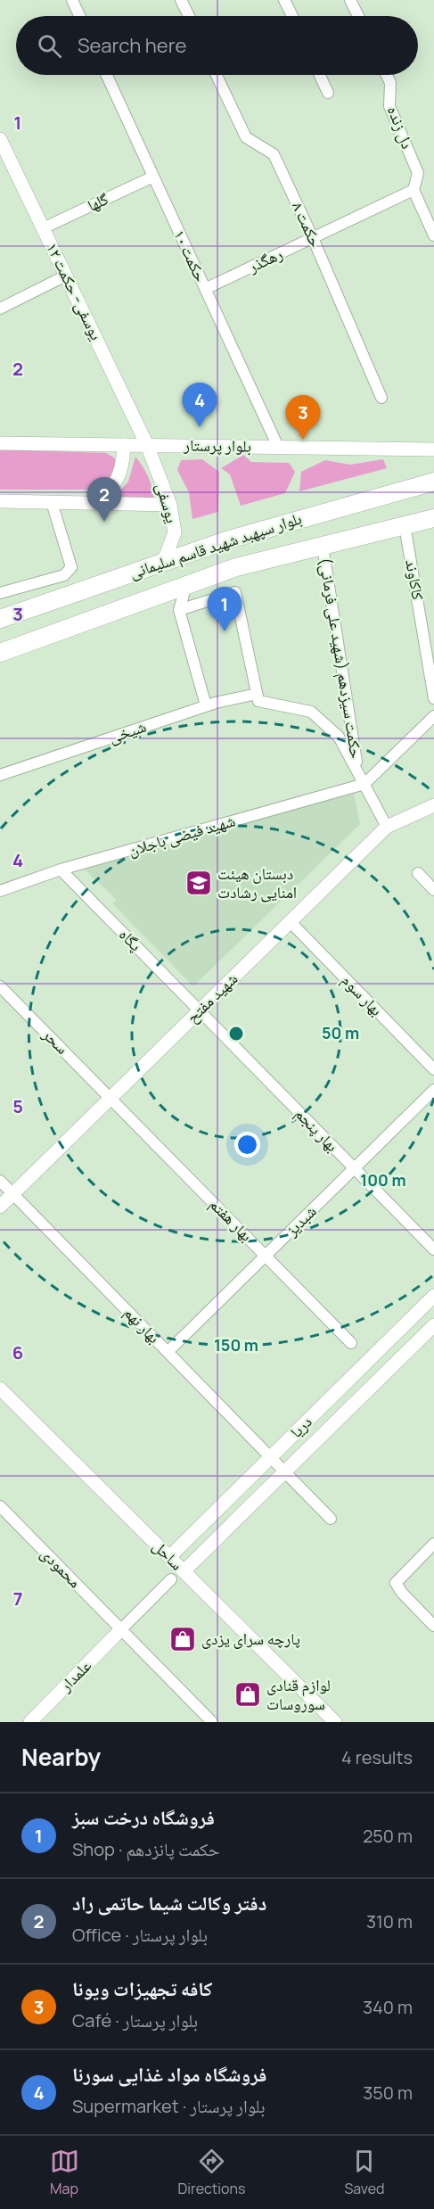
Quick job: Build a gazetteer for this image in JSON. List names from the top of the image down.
{
  "streets": {
    "main road": ["بلوار سپهبد شهید قاسم سلیمانی"],
    "street": [
      "دل زنده",
      "گلها",
      "حکمت ۸",
      "حکمت ۱۰",
      "رهگذر",
      "یوسفی- حکمت ۱۲",
      "بلوار پرستار",
      "یوسفی",
      "کاکاوند",
      "حکمت سیزدهم (شهید علی فرمانی)",
      "شیخی",
      "شهید فیضی باجلان",
      "پگاه",
      "بهار سوم",
      "شهید مفتح",
      "سحر",
      "بهار پنجم",
      "بهار هفتم",
      "شبدیز",
      "بهار نهم",
      "دریا",
      "ساحل",
      "محمودی",
      "علمدار"
    ]
  },
  "crossings": [
    ["دل زنده", "رهگذر"],
    ["گلها", "حکمت ۱۰"],
    ["گلها", "یوسفی- حکمت ۱۲"],
    ["حکمت ۸", "رهگذر"],
    ["حکمت ۱۰", "رهگذر"],
    ["حکمت ۱۰", "بلوار پرستار"],
    ["یوسفی- حکمت ۱۲", "بلوار پرستار"],
    ["یوسفی- حکمت ۱۲", "یوسفی"],
    ["بلوار پرستار", "یوسفی"],
    ["یوسفی", "بلوار سپهبد شهید قاسم سلیمانی"],
    ["بلوار سپهبد شهید قاسم سلیمانی", "کاکاوند"],
    ["بلوار سپهبد شهید قاسم سلیمانی", "حکمت سیزدهم (شهید علی فرمانی)"],
    ["شهید فیضی باجلان", "پگاه"],
    ["پگاه", "شهید مفتح"],
    ["پگاه", "بهار پنجم"],
    ["بهار سوم", "شهید مفتح"],
    ["شهید مفتح", "سحر"],
    ["شهید مفتح", "بهار پنجم"],
    ["شهید مفتح", "بهار هفتم"],
    ["شهید مفتح", "بهار نهم"],
    ["سحر", "بهار هفتم"],
    ["بهار پنجم", "شبدیز"],
    ["بهار هفتم", "شبدیز"],
    ["شبدیز", "بهار نهم"],
    ["بهار نهم", "دریا"],
    ["دریا", "ساحل"],
    ["محمودی", "علمدار"]
  ],
  "places": {
    "school or university": ["دبستان هیئت امنایی رشادت"],
    "shop": ["پارچه سرای یزدی", "لوازم قنادی سوروسات"]
  },
  "page": {
    "search": "Search here",
    "pins": [
      "4",
      "3",
      "2",
      "1"
    ],
    "heading": ["Nearby", "4 results"],
    "list": [
      {
        "mark": "1",
        "name": "فروشگاه درخت سبز",
        "note": "Shop · حکمت پانزدهم",
        "value": "250 m"
      },
      {
        "mark": "2",
        "name": "دفتر وکالت شیما حاتمی راد",
        "note": "Office · بلوار پرستار",
        "value": "310 m"
      },
      {
        "mark": "3",
        "name": "کافه تجهیزات ویونا",
        "note": "Café · بلوار پرستار",
        "value": "340 m"
      },
      {
        "mark": "4",
        "name": "فروشگاه مواد غذایی سورنا",
        "note": "Supermarket · بلوار پرستار",
        "value": "350 m"
      }
    ],
    "nav": ["Map", "Directions", "Saved"]
  },
  "grid": {
    "rows": [
      "1",
      "2",
      "3",
      "4",
      "5",
      "6",
      "7"
    ]
  },
  "rings": ["50 m", "100 m", "150 m"]
}
